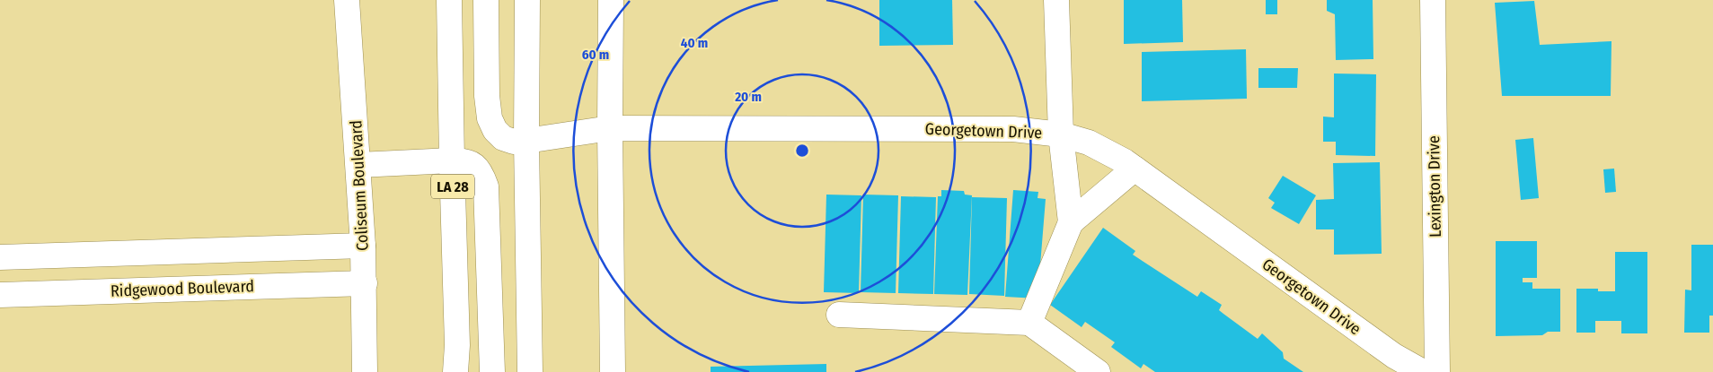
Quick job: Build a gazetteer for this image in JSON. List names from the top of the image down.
{
  "streets": {
    "main road": [
      "Georgetown Drive",
      "Coliseum Boulevard",
      "LA 28",
      "Lexington Drive",
      "Ridgewood Boulevard"
    ]
  },
  "crossings": [
    ["Coliseum Boulevard", "Ridgewood Boulevard"]
  ],
  "rings": ["40 m", "60 m", "20 m"]
}
